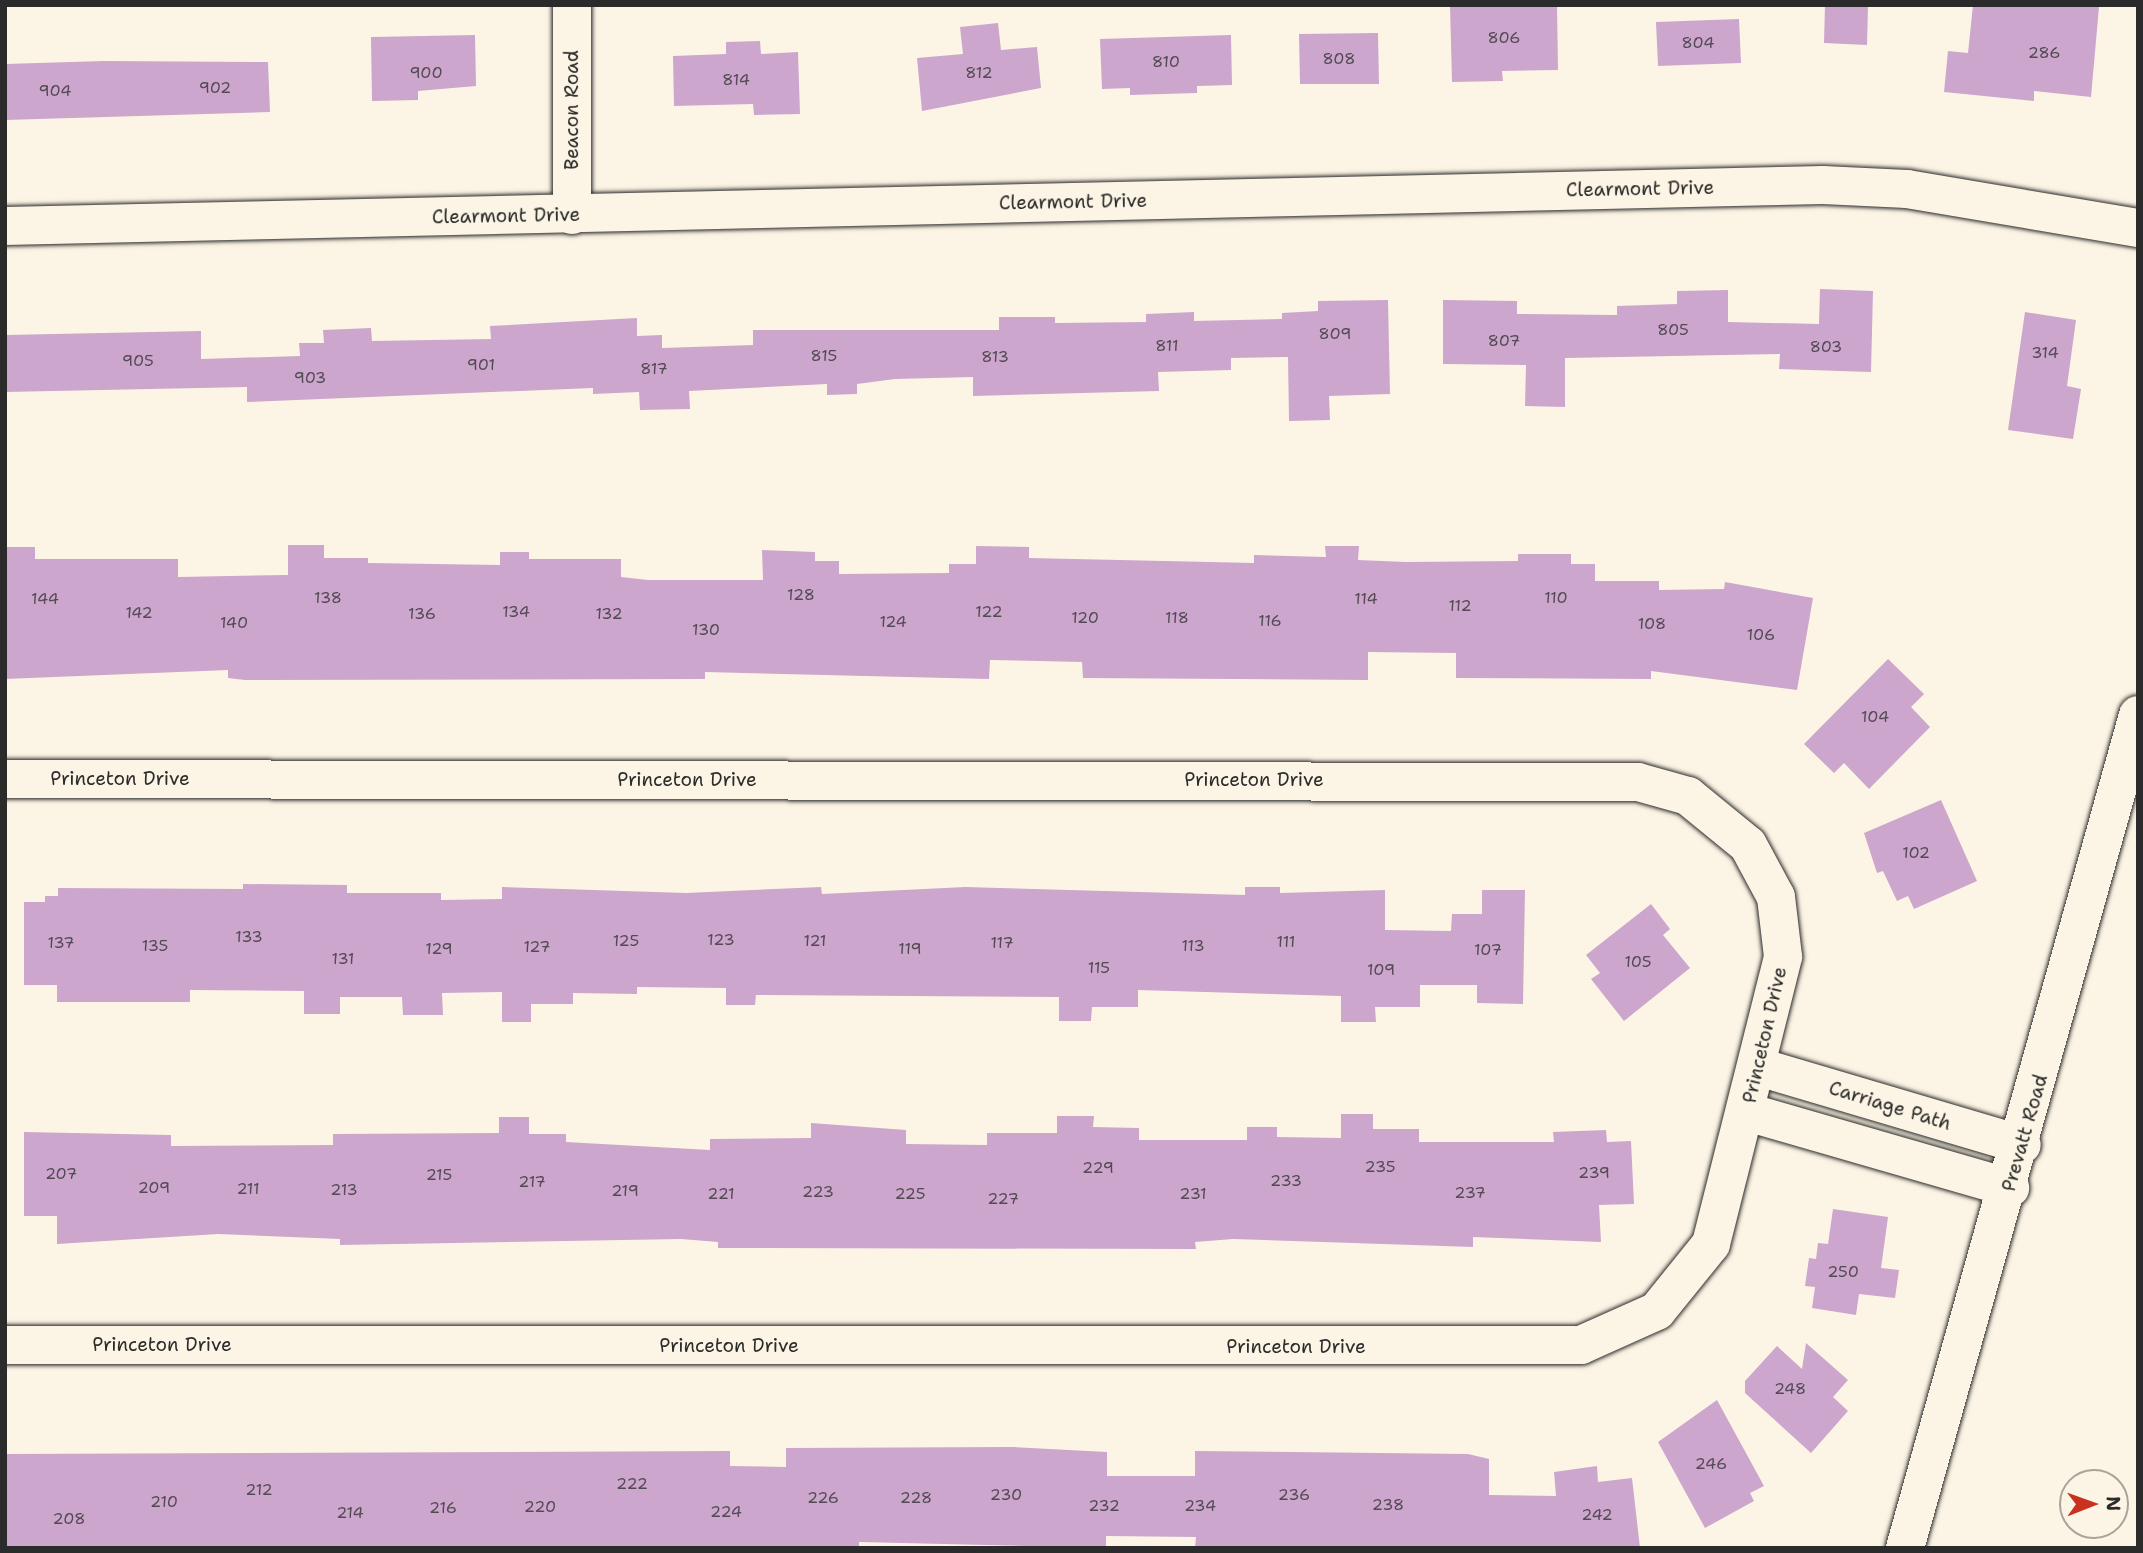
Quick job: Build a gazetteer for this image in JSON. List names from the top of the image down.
{
  "streets": {
    "street": [
      "Beacon Road",
      "Clearmont Drive",
      "Princeton Drive",
      "Carriage Path",
      "Prevatt Road"
    ]
  },
  "crossings": [
    ["Beacon Road", "Clearmont Drive"],
    ["Princeton Drive", "Carriage Path"],
    ["Carriage Path", "Prevatt Road"]
  ],
  "house_numbers": [
    "806",
    "804",
    "286",
    "808",
    "810",
    "900",
    "812",
    "814",
    "902",
    "904",
    "805",
    "809",
    "807",
    "811",
    "803",
    "314",
    "815",
    "813",
    "905",
    "901",
    "817",
    "903",
    "128",
    "138",
    "110",
    "144",
    "114",
    "112",
    "134",
    "122",
    "142",
    "136",
    "132",
    "120",
    "118",
    "116",
    "124",
    "140",
    "108",
    "130",
    "106",
    "104",
    "102",
    "133",
    "123",
    "125",
    "121",
    "111",
    "137",
    "117",
    "135",
    "113",
    "127",
    "129",
    "119",
    "107",
    "131",
    "105",
    "115",
    "109",
    "235",
    "229",
    "239",
    "207",
    "215",
    "233",
    "217",
    "209",
    "211",
    "213",
    "219",
    "223",
    "237",
    "221",
    "225",
    "231",
    "227",
    "250",
    "248",
    "246",
    "222",
    "212",
    "230",
    "236",
    "226",
    "228",
    "210",
    "238",
    "232",
    "234",
    "220",
    "216",
    "224",
    "214",
    "242",
    "208"
  ],
  "north": "right"
}
